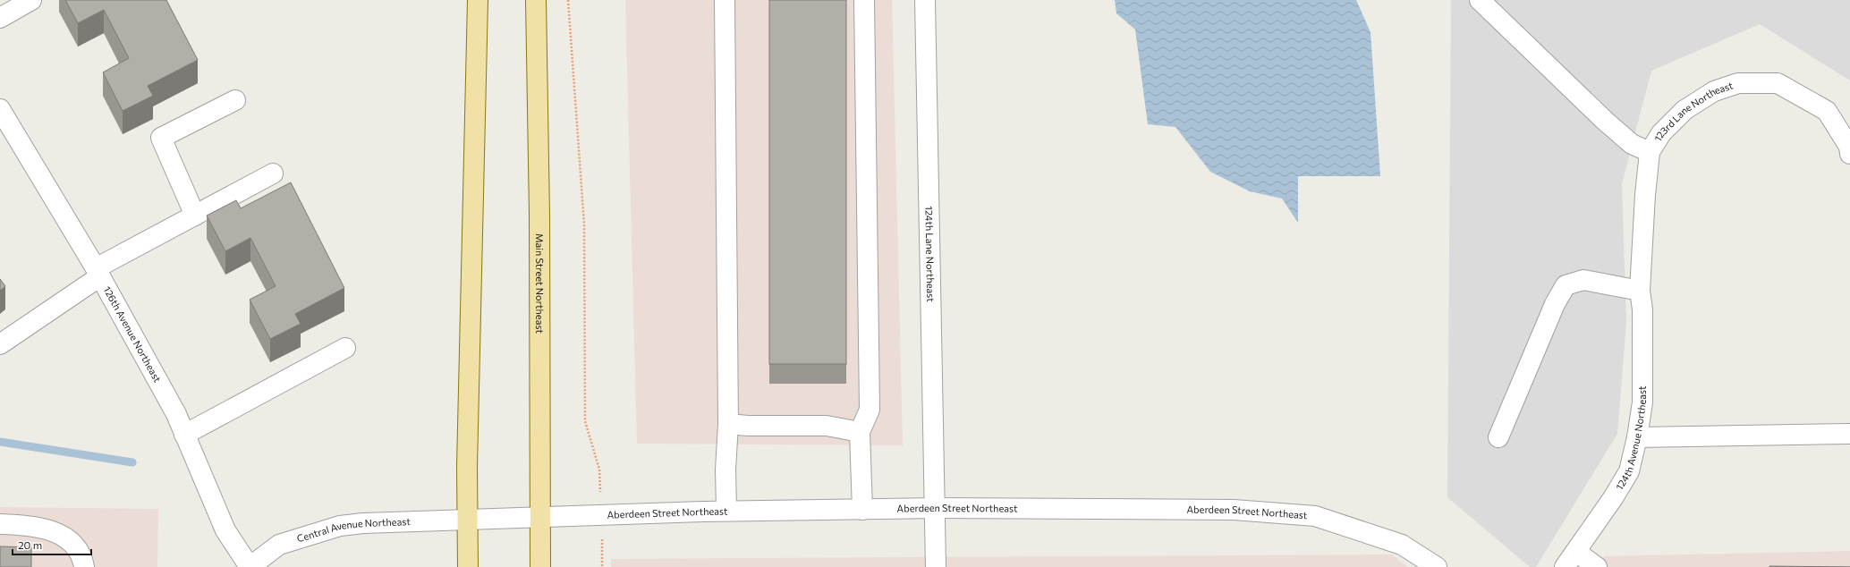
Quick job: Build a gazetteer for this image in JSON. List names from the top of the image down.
{
  "streets": {
    "main road": ["Main Street Northeast"],
    "street": [
      "123rd Lane Northeast",
      "124th Lane Northeast",
      "126th Avenue Northeast",
      "124th Avenue Northeast",
      "Aberdeen Street Northeast",
      "Central Avenue Northeast"
    ]
  },
  "crossings": [
    ["123rd Lane Northeast", "124th Avenue Northeast"],
    ["124th Lane Northeast", "Aberdeen Street Northeast"],
    ["Main Street Northeast", "Aberdeen Street Northeast"],
    ["126th Avenue Northeast", "Central Avenue Northeast"],
    ["Aberdeen Street Northeast", "Central Avenue Northeast"]
  ],
  "scale_bar": "20 m"
}
